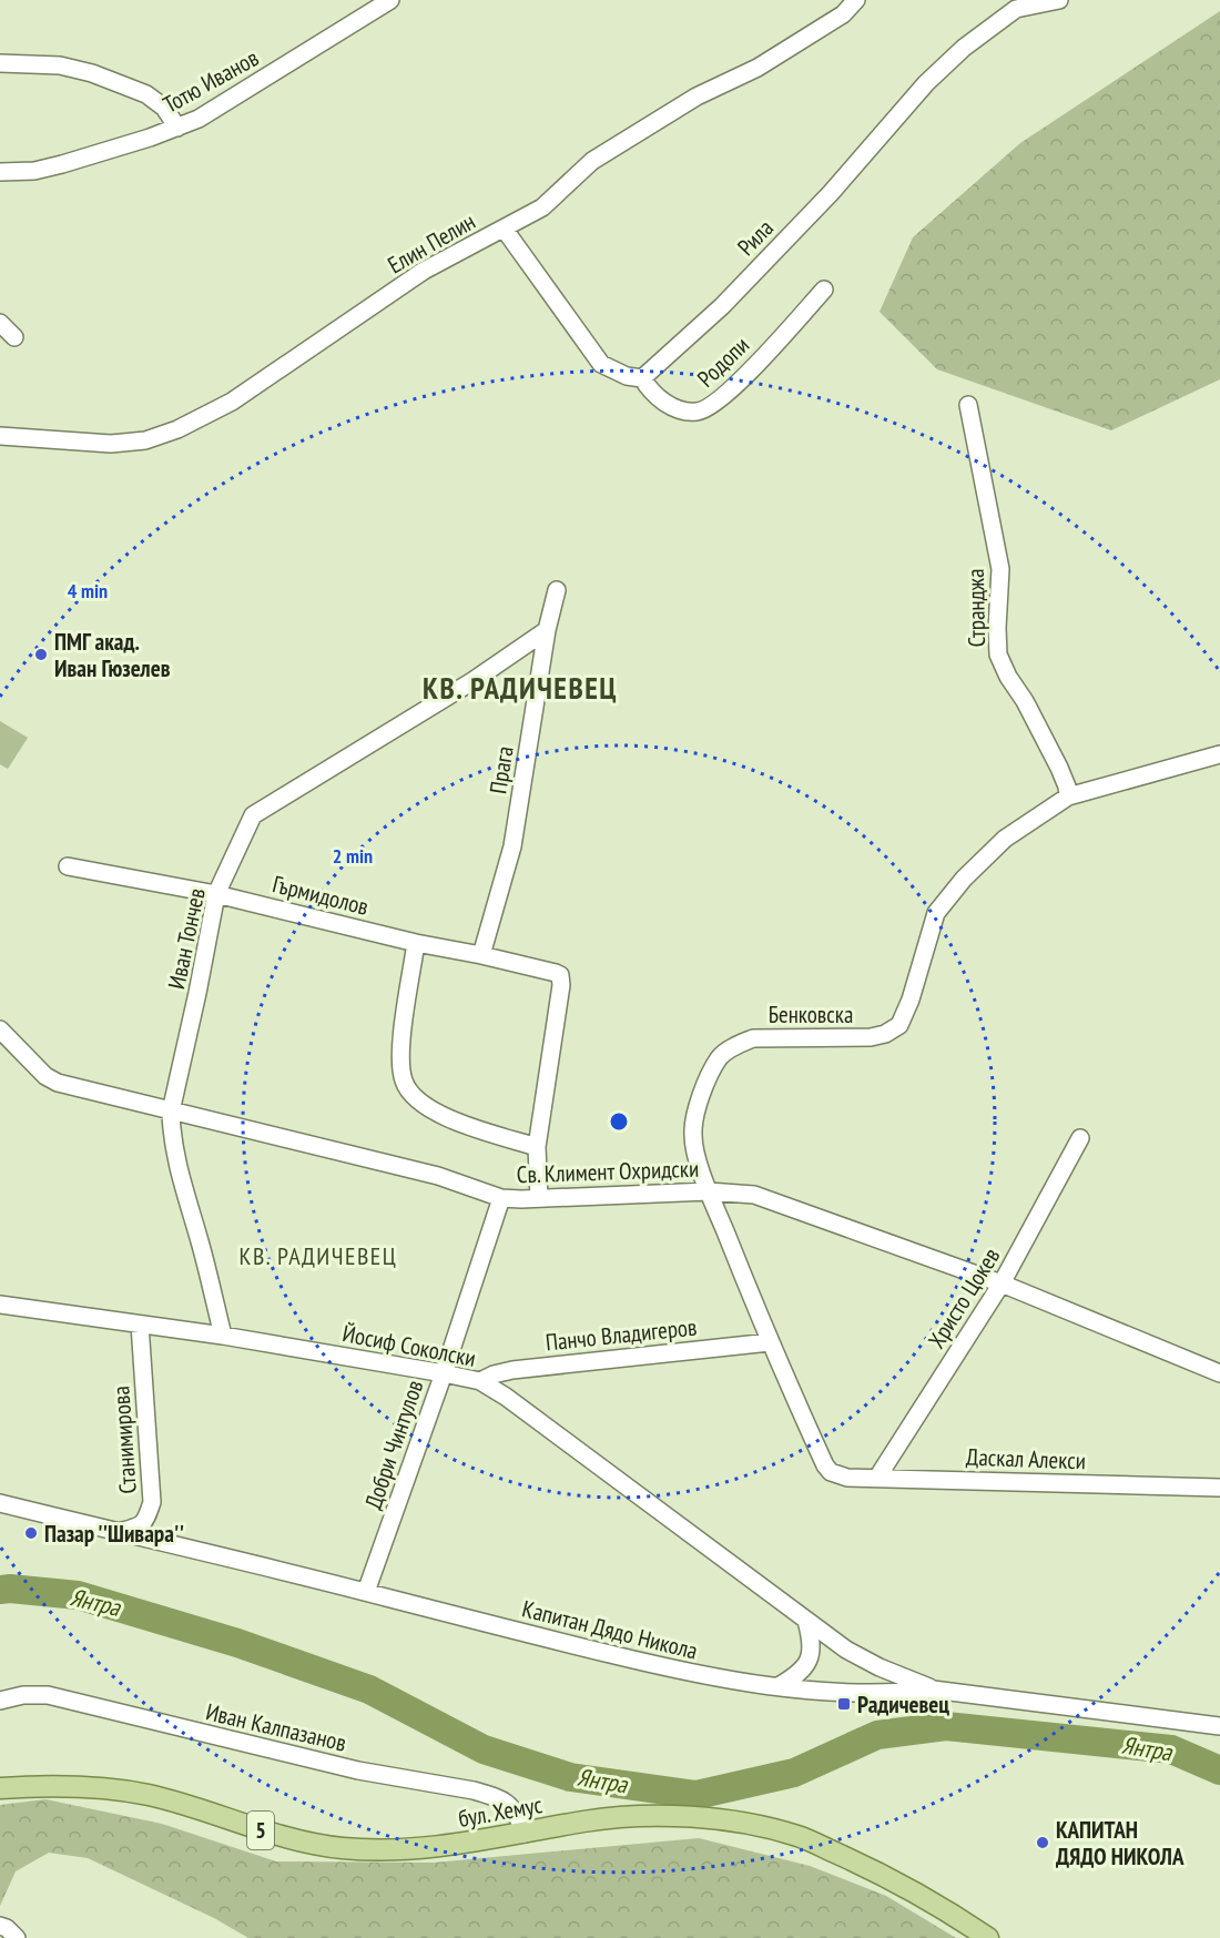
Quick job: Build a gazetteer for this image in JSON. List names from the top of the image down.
{
  "streets": {
    "main road": ["бул. Хемус", "5"],
    "street": [
      "Тотю Иванов",
      "Рила",
      "Елин Пелин",
      "Родопи",
      "Странджа",
      "Прага",
      "Гърмидолов",
      "Иван Тончев",
      "Бенковска",
      "Св. Климент Охридски",
      "Христо Цокев",
      "Панчо Владигеров",
      "Йосиф Соколски",
      "Станимирова",
      "Добри Чинтулов",
      "Даскал Алекси",
      "Капитан Дядо Никола",
      "Иван Калпазанов"
    ]
  },
  "crossings": [
    ["Рила", "Родопи"],
    ["Странджа", "Бенковска"],
    ["Прага", "Гърмидолов"],
    ["Прага", "Иван Тончев"],
    ["Гърмидолов", "Иван Тончев"],
    ["Иван Тончев", "Св. Климент Охридски"],
    ["Иван Тончев", "Йосиф Соколски"],
    ["Бенковска", "Св. Климент Охридски"],
    ["Бенковска", "Панчо Владигеров"],
    ["Бенковска", "Даскал Алекси"],
    ["Св. Климент Охридски", "Христо Цокев"],
    ["Св. Климент Охридски", "Добри Чинтулов"],
    ["Христо Цокев", "Даскал Алекси"],
    ["Панчо Владигеров", "Йосиф Соколски"],
    ["Йосиф Соколски", "Станимирова"],
    ["Йосиф Соколски", "Добри Чинтулов"],
    ["Йосиф Соколски", "Капитан Дядо Никола"],
    ["Станимирова", "Капитан Дядо Никола"],
    ["Добри Чинтулов", "Капитан Дядо Никола"],
    ["Иван Калпазанов", "бул. Хемус"]
  ],
  "districts": ["КВ. РАДИЧЕВЕЦ", "КВ. РАДИЧЕВЕЦ"],
  "water": ["Янтра"],
  "places": {
    "other": ["ПМГ акад. Иван Гюзелев", "Пазар ''Шивара''", "КАПИТАН ДЯДО НИКОЛА"],
    "transit": ["Радичевец"]
  },
  "rings": ["4 min", "2 min"]
}
